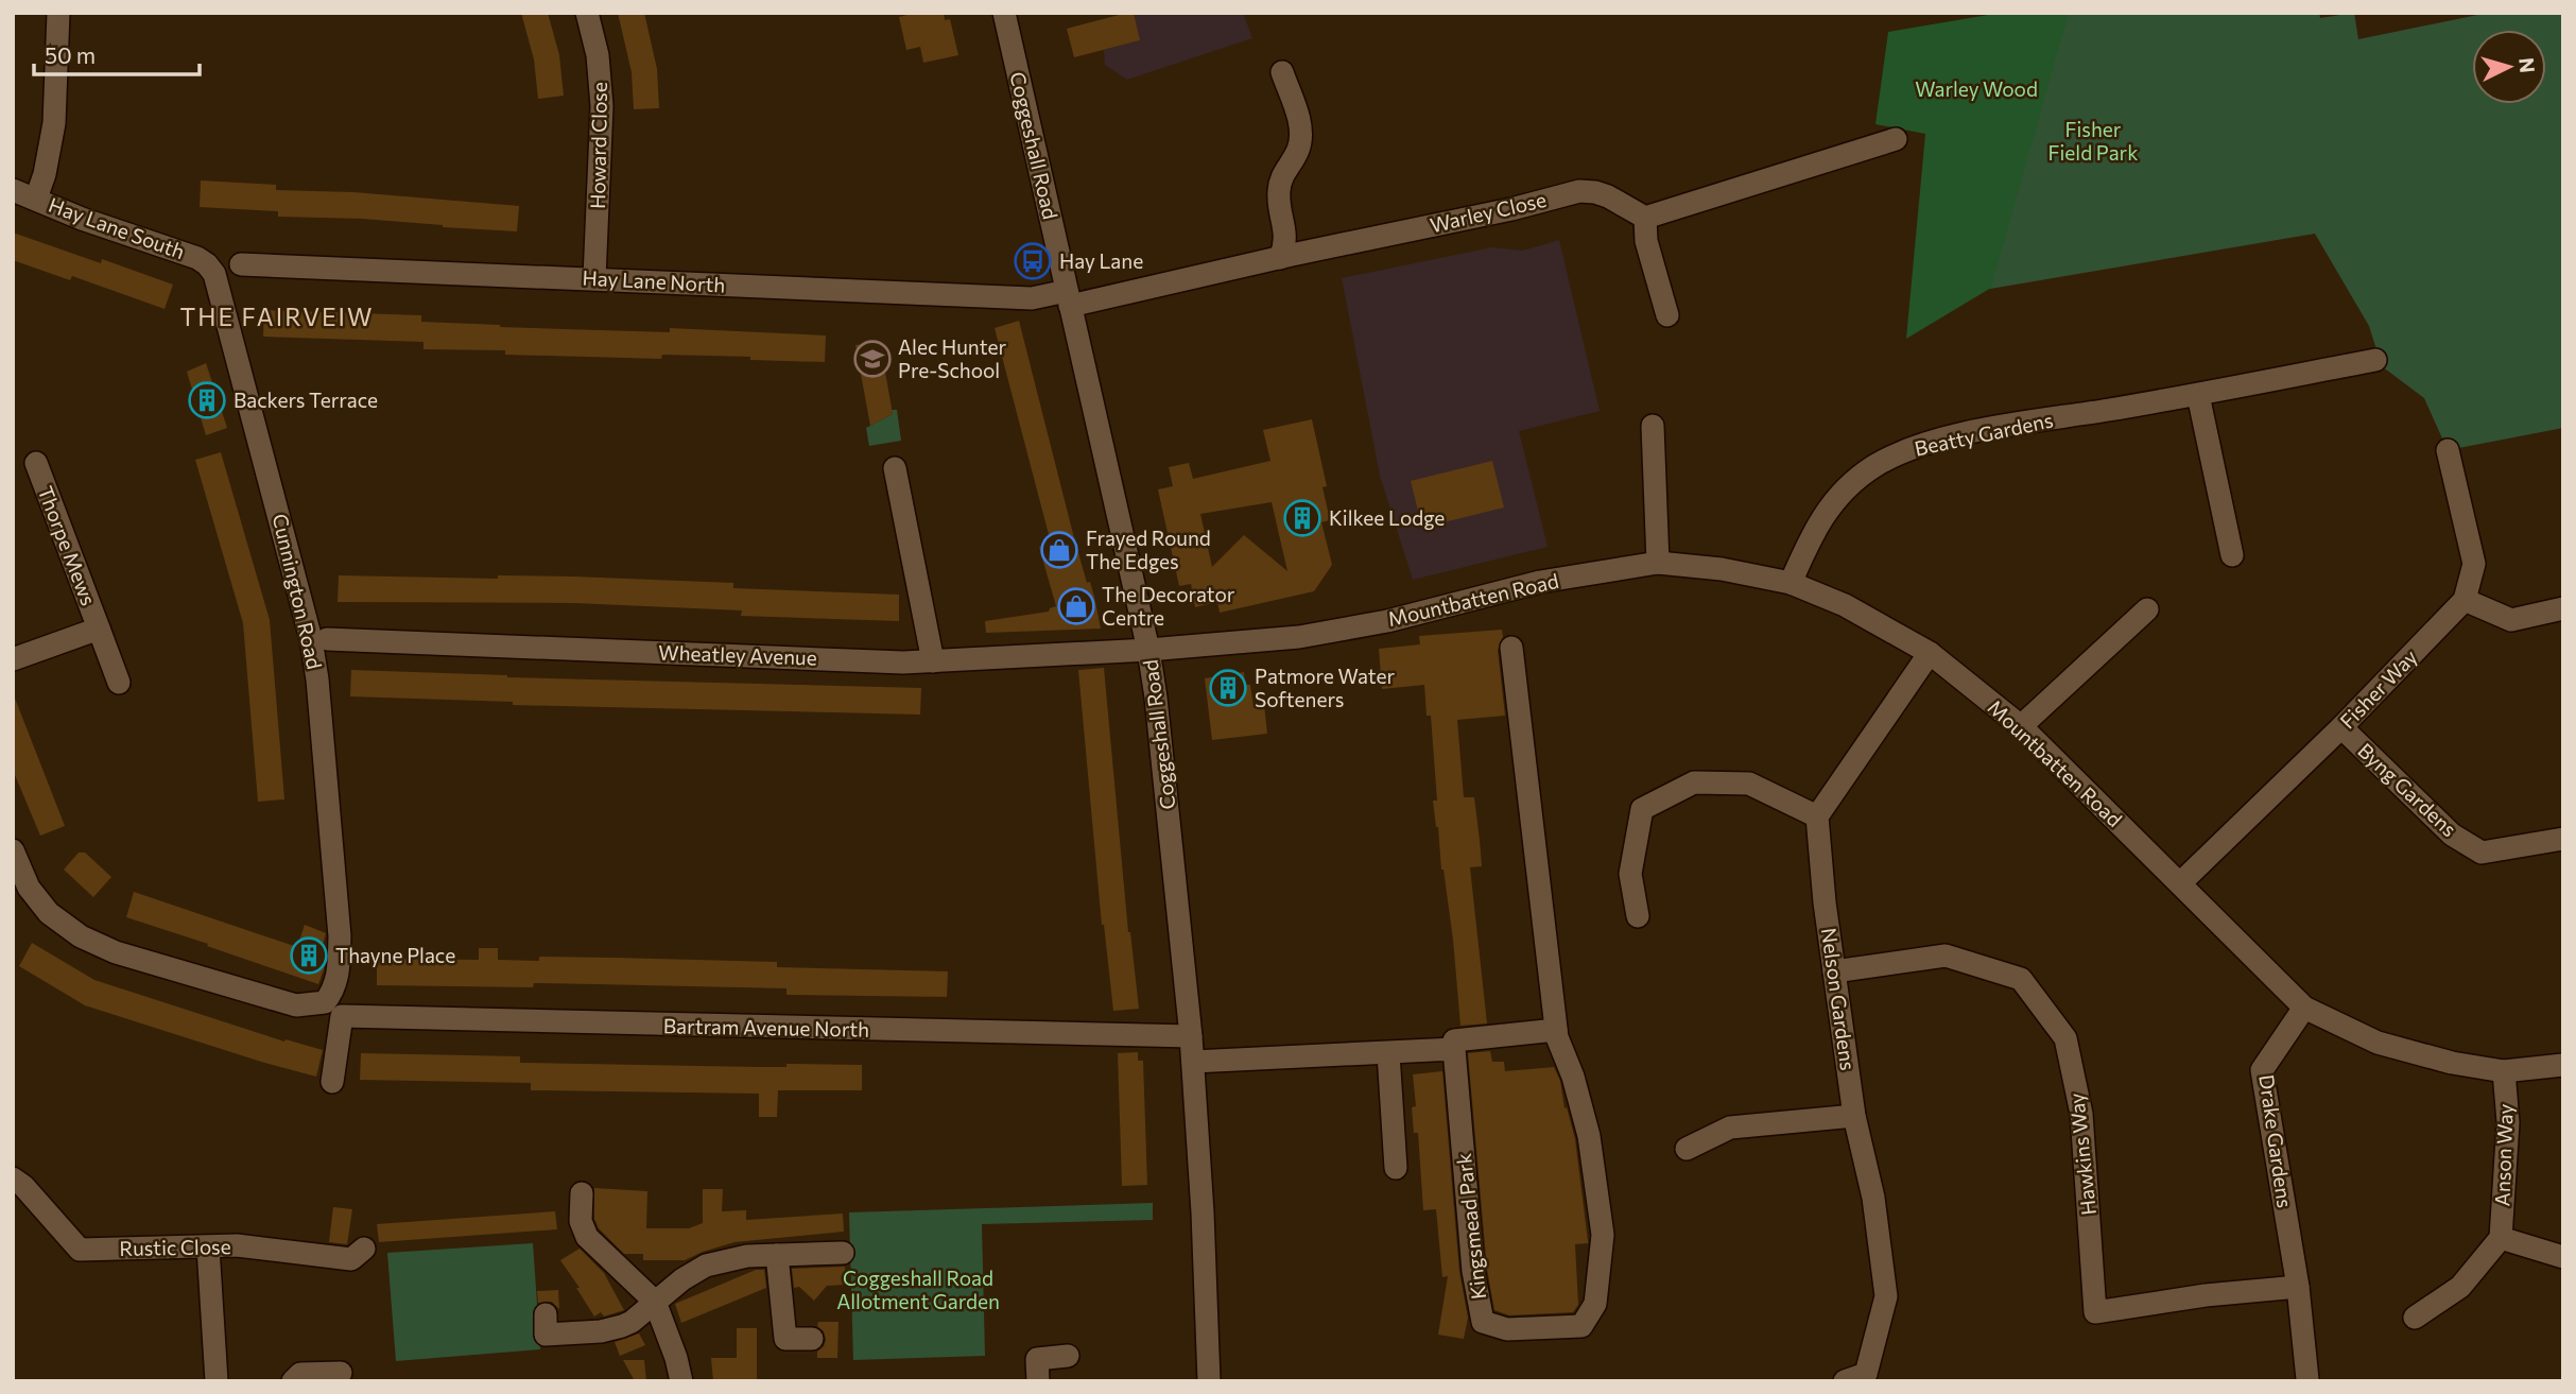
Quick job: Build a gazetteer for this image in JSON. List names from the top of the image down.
{
  "streets": {
    "street": [
      "Howard Close",
      "Coggeshall Road",
      "Warley Close",
      "Hay Lane South",
      "Hay Lane North",
      "Beatty Gardens",
      "Thorpe Mews",
      "Cunnington Road",
      "Mountbatten Road",
      "Wheatley Avenue",
      "Fisher Way",
      "Byng Gardens",
      "Nelson Gardens",
      "Bartram Avenue North",
      "Drake Gardens",
      "Hawkins Way",
      "Anson Way",
      "Kingsmead Park",
      "Rustic Close"
    ]
  },
  "crossings": [
    ["Howard Close", "Hay Lane North"],
    ["Coggeshall Road", "Warley Close"],
    ["Coggeshall Road", "Hay Lane North"],
    ["Coggeshall Road", "Mountbatten Road"],
    ["Coggeshall Road", "Wheatley Avenue"],
    ["Coggeshall Road", "Bartram Avenue North"],
    ["Coggeshall Road", "Kingsmead Park"],
    ["Warley Close", "Hay Lane North"],
    ["Hay Lane South", "Cunnington Road"],
    ["Beatty Gardens", "Mountbatten Road"],
    ["Cunnington Road", "Bartram Avenue North"],
    ["Mountbatten Road", "Wheatley Avenue"],
    ["Mountbatten Road", "Fisher Way"],
    ["Mountbatten Road", "Drake Gardens"],
    ["Mountbatten Road", "Anson Way"],
    ["Fisher Way", "Byng Gardens"],
    ["Nelson Gardens", "Hawkins Way"],
    ["Drake Gardens", "Hawkins Way"]
  ],
  "districts": ["THE FAIRVEIW"],
  "parks": ["Warley Wood", "Fisher Field Park", "Coggeshall Road Allotment Garden"],
  "places": {
    "bus stop": ["Hay Lane"],
    "school or university": ["Alec Hunter Pre-School"],
    "building": [
      "Backers Terrace",
      "Kilkee Lodge",
      "Patmore Water Softeners",
      "Thayne Place"
    ],
    "shop": ["Frayed Round The Edges", "The Decorator Centre"]
  },
  "scale_bar": "50 m",
  "north": "right"
}
